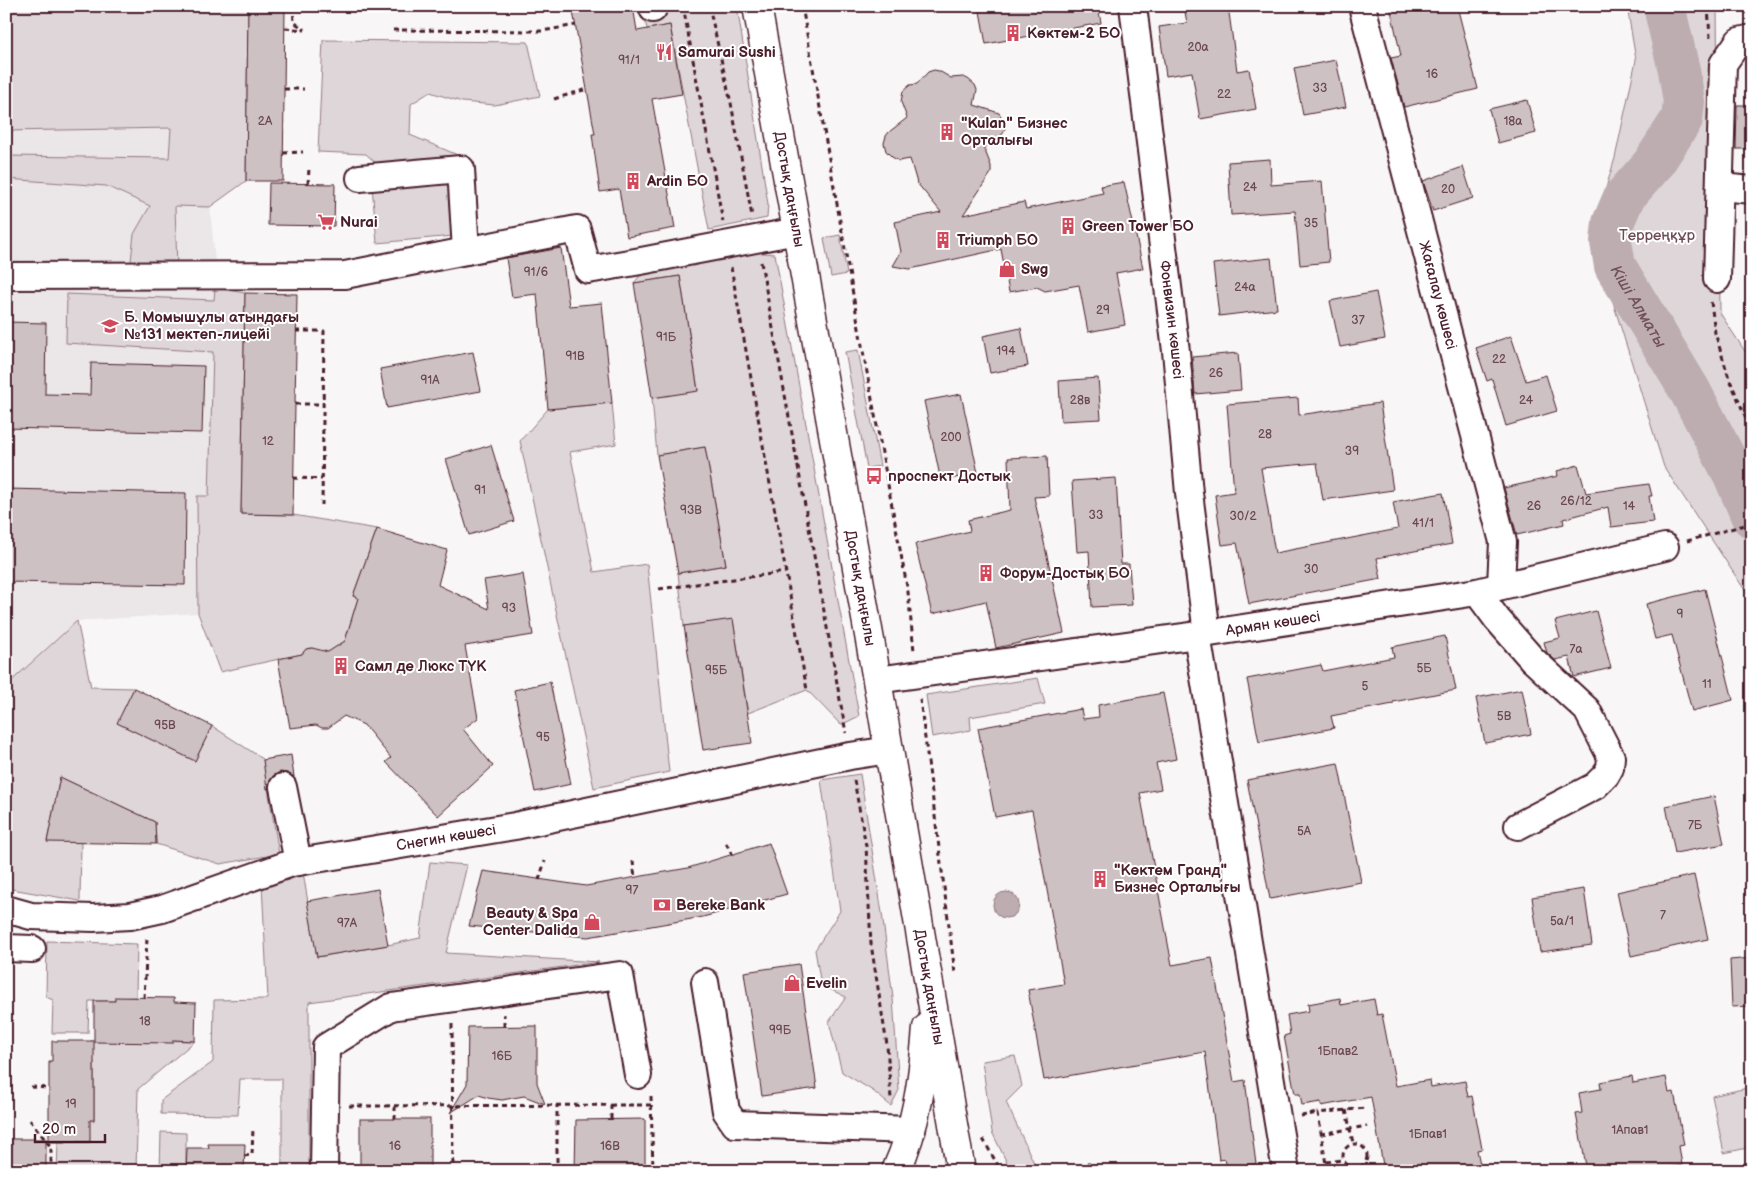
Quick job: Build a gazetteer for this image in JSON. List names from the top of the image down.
{
  "streets": {
    "main road": ["Достық даңғылы"],
    "street": [
      "Жағалау көшесі",
      "Фонвизин көшесі",
      "Армян көшесі",
      "Снегин көшесі"
    ]
  },
  "crossings": [
    ["Достық даңғылы", "Армян көшесі"],
    ["Достық даңғылы", "Снегин көшесі"],
    ["Жағалау көшесі", "Армян көшесі"],
    ["Фонвизин көшесі", "Армян көшесі"]
  ],
  "water": ["Кіші Алматы"],
  "parks": ["Терреңқұр"],
  "places": {
    "building": [
      "Көктем-2 БО",
      "\"Kulan\" Бизнес Орталығы",
      "Ardin БО",
      "Green Tower БО",
      "Triumph БО",
      "Форум-Достық БО",
      "Самл де Люкс ТҮК",
      "\"Көктем Гранд\" Бизнес Орталығы"
    ],
    "restaurant": ["Samurai Sushi"],
    "supermarket": ["Nurai"],
    "shop": ["Swg", "Beauty & Spa Center Dalida", "Evelin"],
    "school or university": ["Б. Момышұлы атындағы №131 мектеп-лицейі"],
    "bus stop": ["проспект Достык"],
    "bank": ["Bereke Bank"]
  },
  "house_numbers": [
    "20а",
    "91/1",
    "16",
    "33",
    "22",
    "2А",
    "18а",
    "24",
    "20",
    "35",
    "91/6",
    "24а",
    "29",
    "37",
    "91Б",
    "194",
    "91В",
    "22",
    "26",
    "91А",
    "28в",
    "24",
    "28",
    "200",
    "12",
    "39",
    "91",
    "26/12",
    "26",
    "14",
    "93В",
    "33",
    "30/2",
    "41/1",
    "30",
    "93",
    "9",
    "7а",
    "5Б",
    "95Б",
    "11",
    "5",
    "5В",
    "95В",
    "95",
    "7Б",
    "5А",
    "97",
    "7",
    "5а/1",
    "97А",
    "18",
    "99Б",
    "1Бпав2",
    "16Б",
    "19",
    "1Апав1",
    "1Бпав1",
    "16",
    "16В"
  ],
  "scale_bar": "20 m"
}
